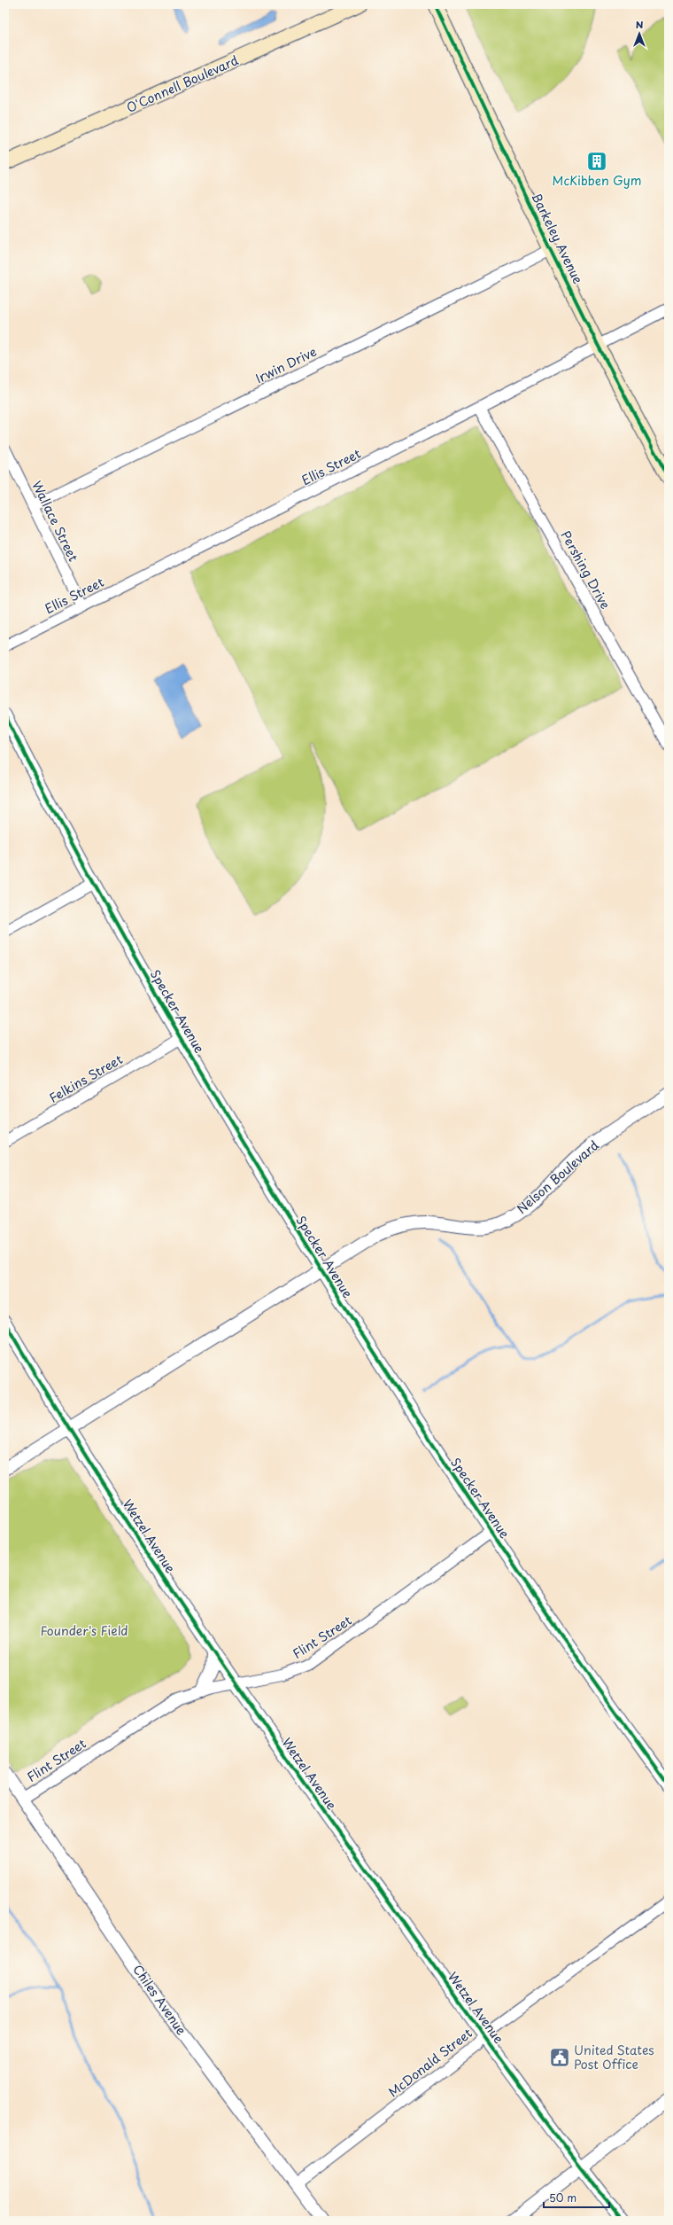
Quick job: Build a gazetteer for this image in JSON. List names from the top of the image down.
{
  "streets": {
    "main road": ["O'Connell Boulevard", "Barkeley Avenue"],
    "street": [
      "Irwin Drive",
      "Ellis Street",
      "Wallace Street",
      "Pershing Drive",
      "Specker Avenue",
      "Felkins Street",
      "Nelson Boulevard",
      "Wetzel Avenue",
      "Flint Street",
      "Chiles Avenue",
      "McDonald Street"
    ]
  },
  "crossings": [
    ["Barkeley Avenue", "Irwin Drive"],
    ["Barkeley Avenue", "Ellis Street"],
    ["Irwin Drive", "Wallace Street"],
    ["Ellis Street", "Wallace Street"],
    ["Ellis Street", "Pershing Drive"],
    ["Specker Avenue", "Felkins Street"],
    ["Specker Avenue", "Nelson Boulevard"],
    ["Specker Avenue", "Flint Street"],
    ["Nelson Boulevard", "Wetzel Avenue"],
    ["Wetzel Avenue", "Flint Street"],
    ["Wetzel Avenue", "McDonald Street"],
    ["Flint Street", "Chiles Avenue"],
    ["Chiles Avenue", "McDonald Street"]
  ],
  "parks": ["Founder's Field"],
  "places": {
    "building": ["McKibben Gym"],
    "public building": ["United States Post Office"]
  },
  "scale_bar": "50 m",
  "north": "top"
}
